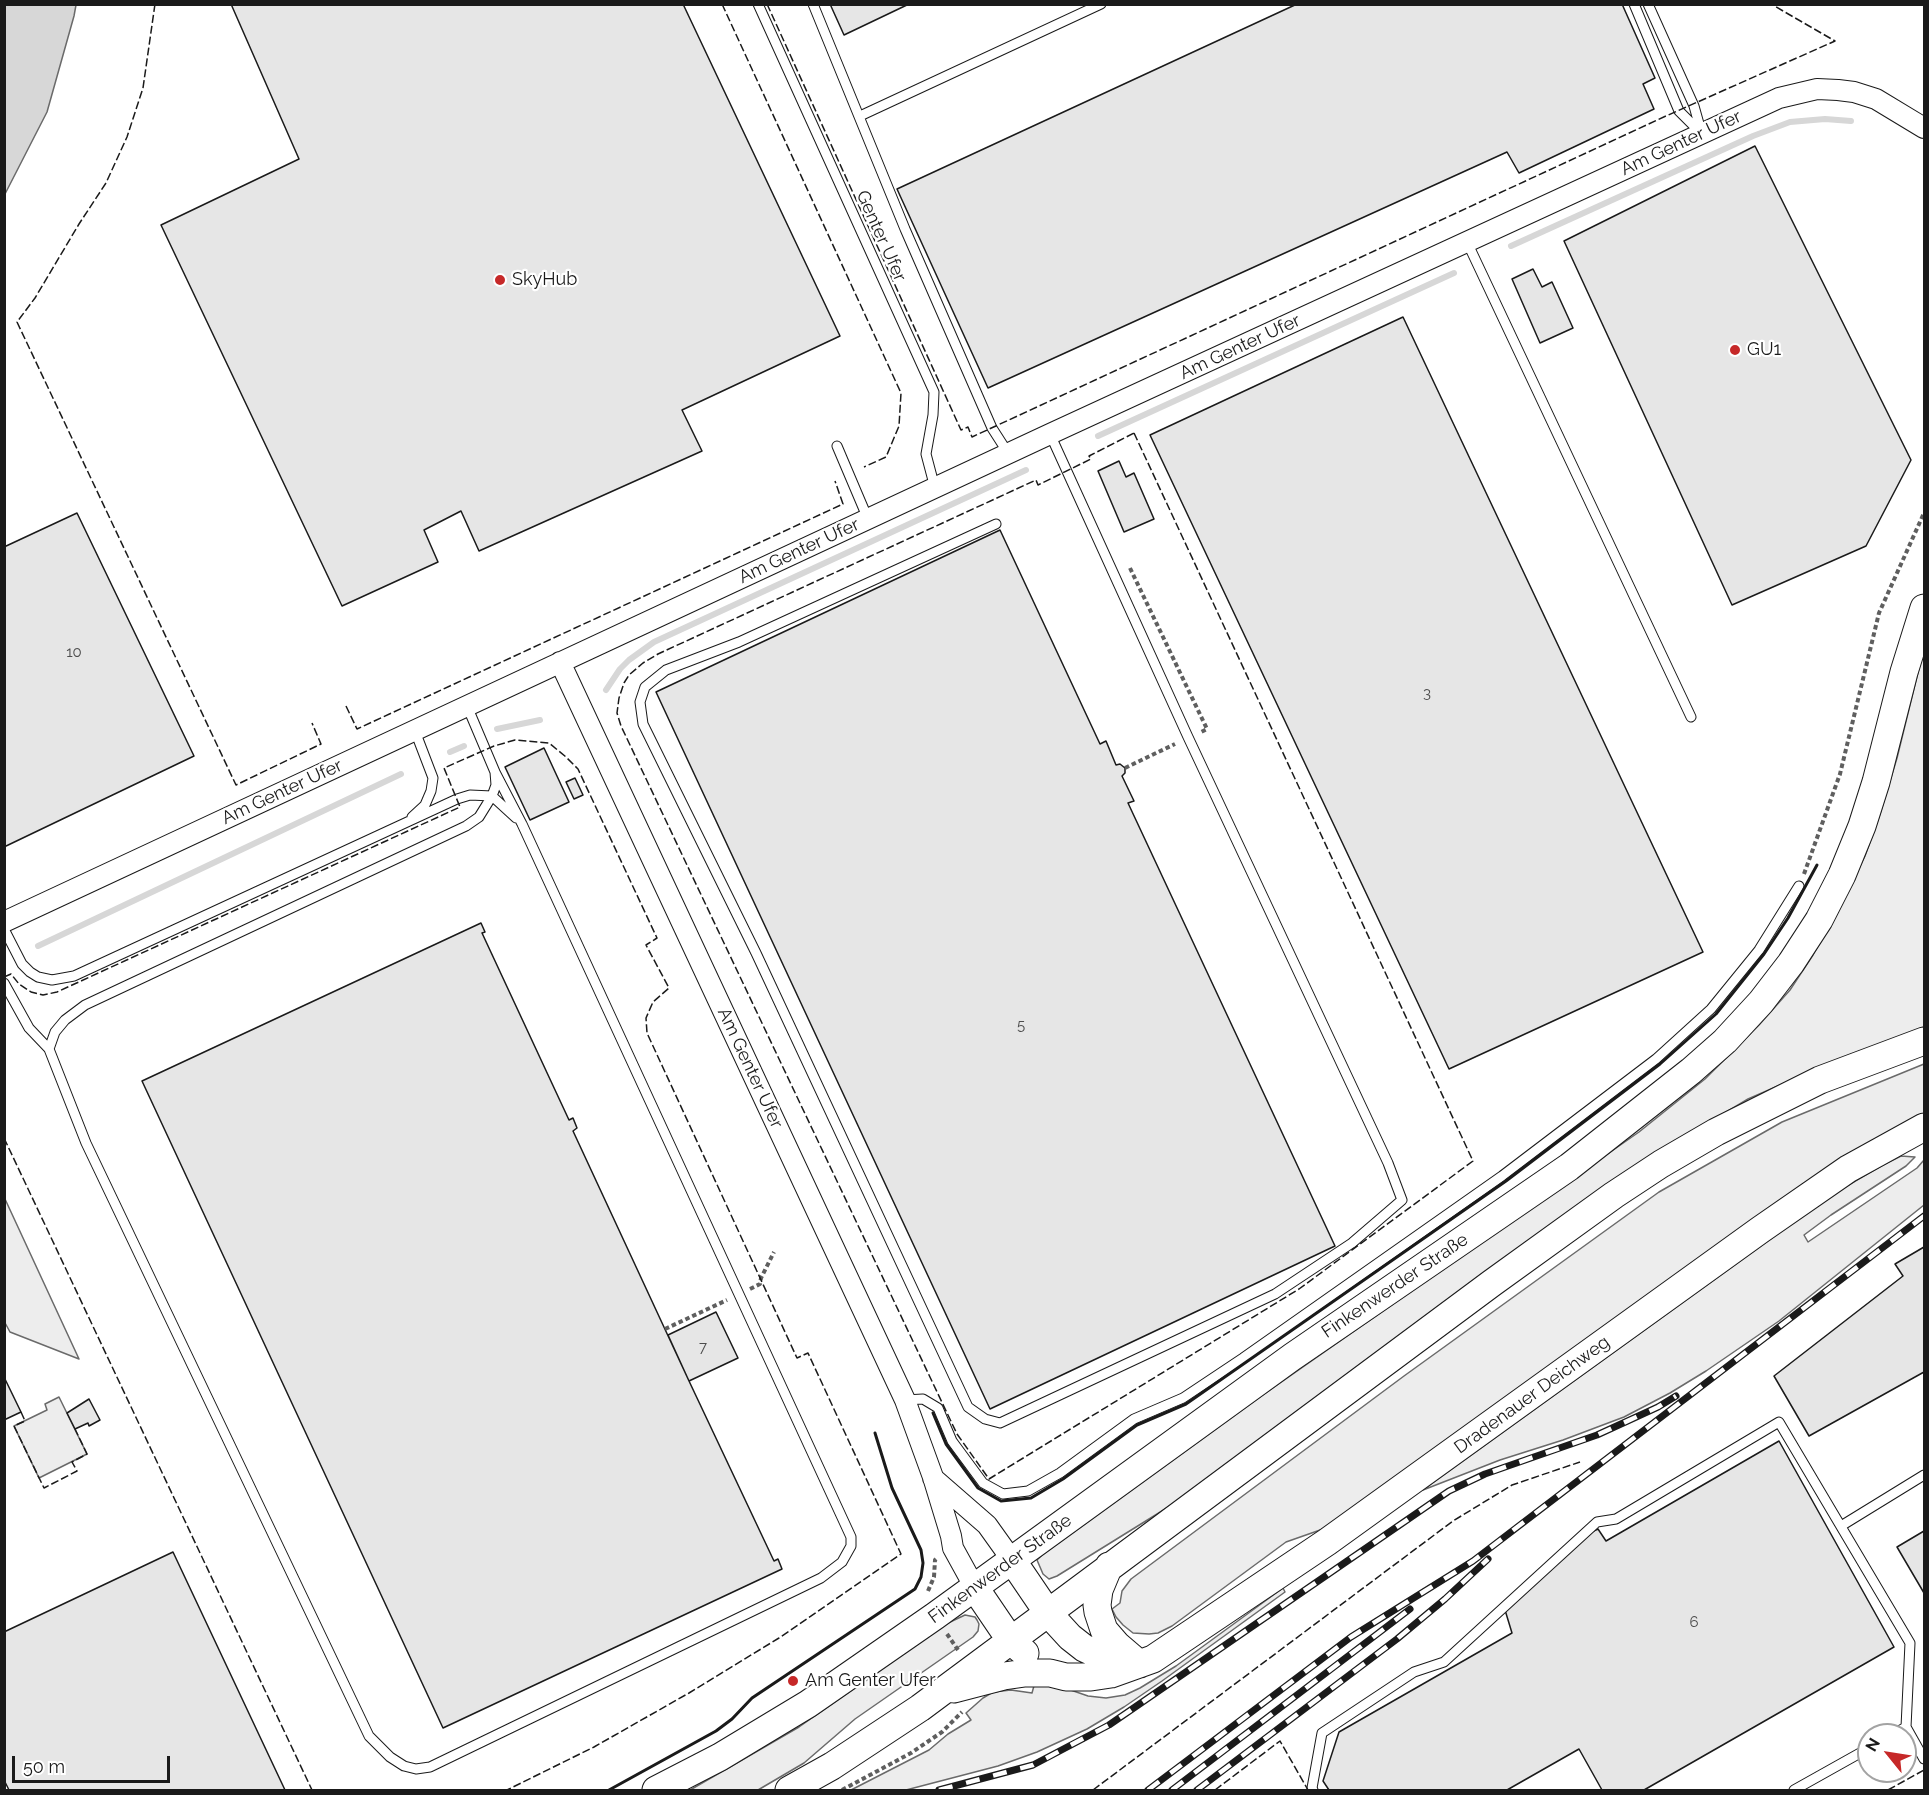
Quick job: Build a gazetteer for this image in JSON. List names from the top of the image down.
{
  "streets": {
    "main road": ["Finkenwerder Straße", "Dradenauer Deichweg"],
    "street": ["Am Genter Ufer"],
    "lane": ["Genter Ufer"]
  },
  "crossings": [
    ["Am Genter Ufer", "Genter Ufer"],
    ["Am Genter Ufer", "Finkenwerder Straße"],
    ["Am Genter Ufer", "Dradenauer Deichweg"],
    ["Finkenwerder Straße", "Dradenauer Deichweg"]
  ],
  "places": ["SkyHub", "GU1", "Am Genter Ufer"],
  "house_numbers": [
    "10",
    "3",
    "5",
    "7",
    "6"
  ],
  "scale_bar": "50 m",
  "north": "top left"
}
